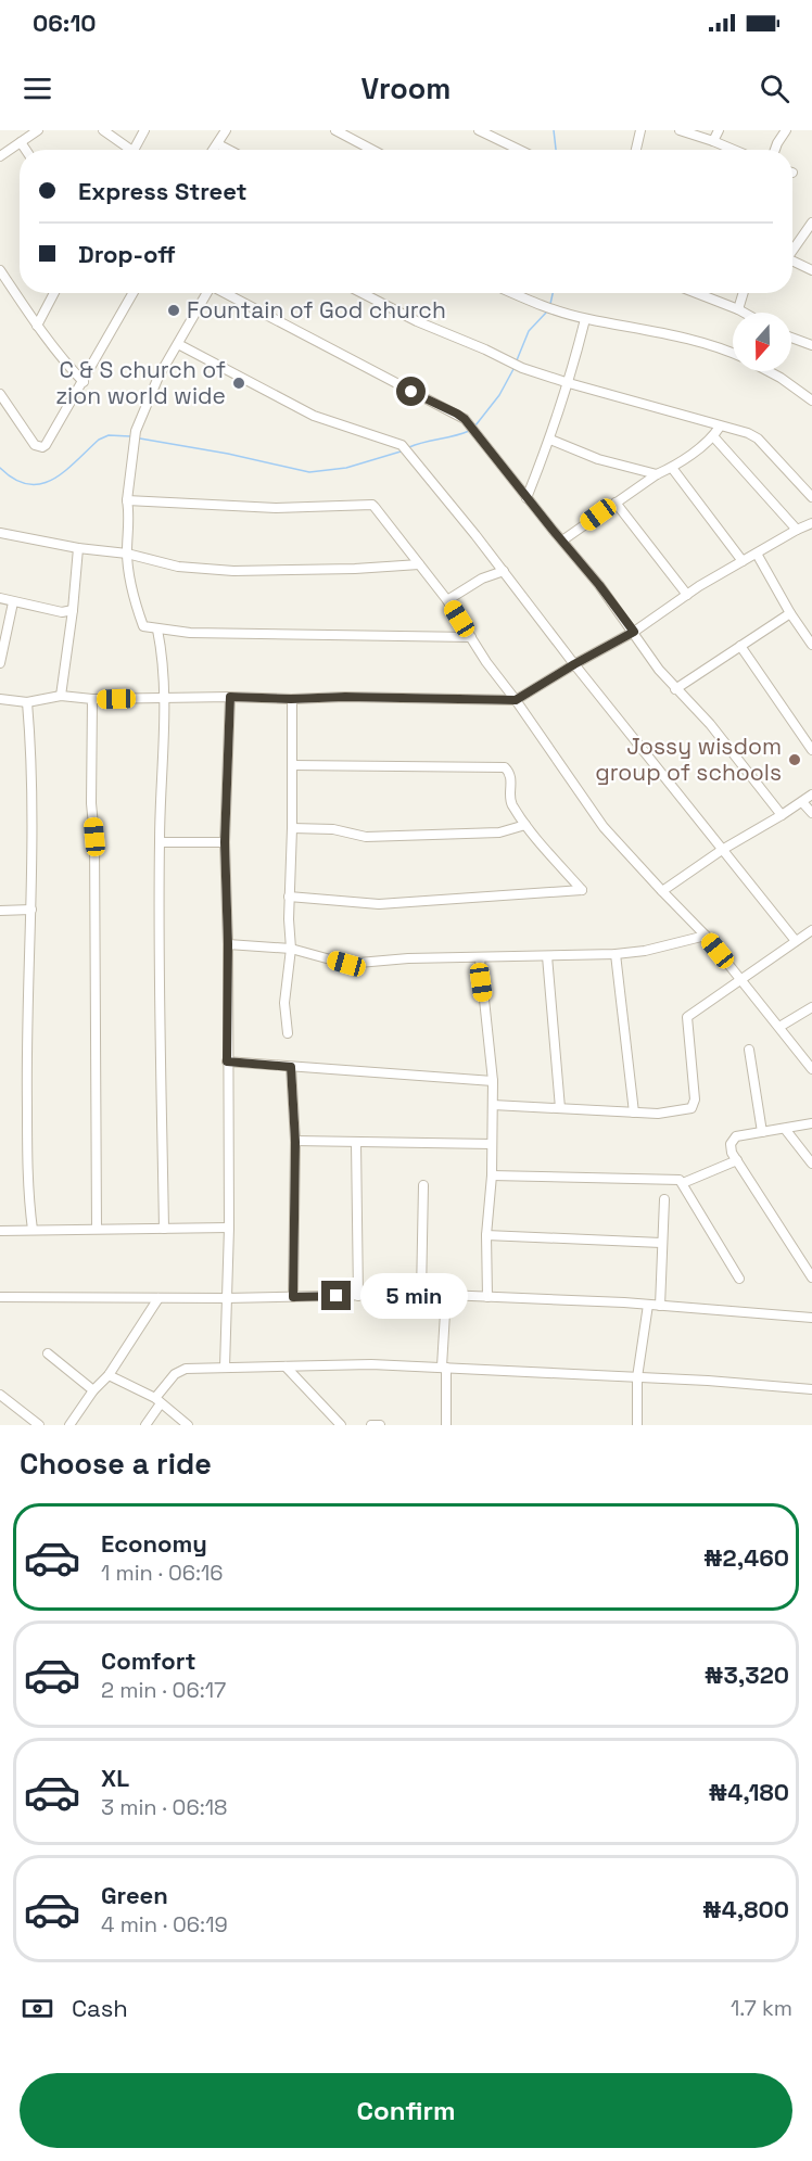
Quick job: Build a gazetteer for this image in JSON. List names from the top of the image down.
{
  "places": ["Fountain of God church", "C & S church of zion world wide", "Jossy wisdom group of schools"],
  "north": "bottom",
  "page": {
    "status": "06:10",
    "header": "Vroom",
    "banner": ["Express Street", "Drop-off"],
    "bubble": "5 min",
    "heading": "Choose a ride",
    "list": [
      {
        "name": "Economy",
        "note": "1 min · 06:16",
        "value": "₦2,460"
      },
      {
        "name": "Comfort",
        "note": "2 min · 06:17",
        "value": "₦3,320"
      },
      {
        "name": "XL",
        "note": "3 min · 06:18",
        "value": "₦4,180"
      },
      {
        "name": "Green",
        "note": "4 min · 06:19",
        "value": "₦4,800"
      }
    ],
    "pay": ["Cash", "1.7 km"],
    "buttons": "Confirm"
  }
}
